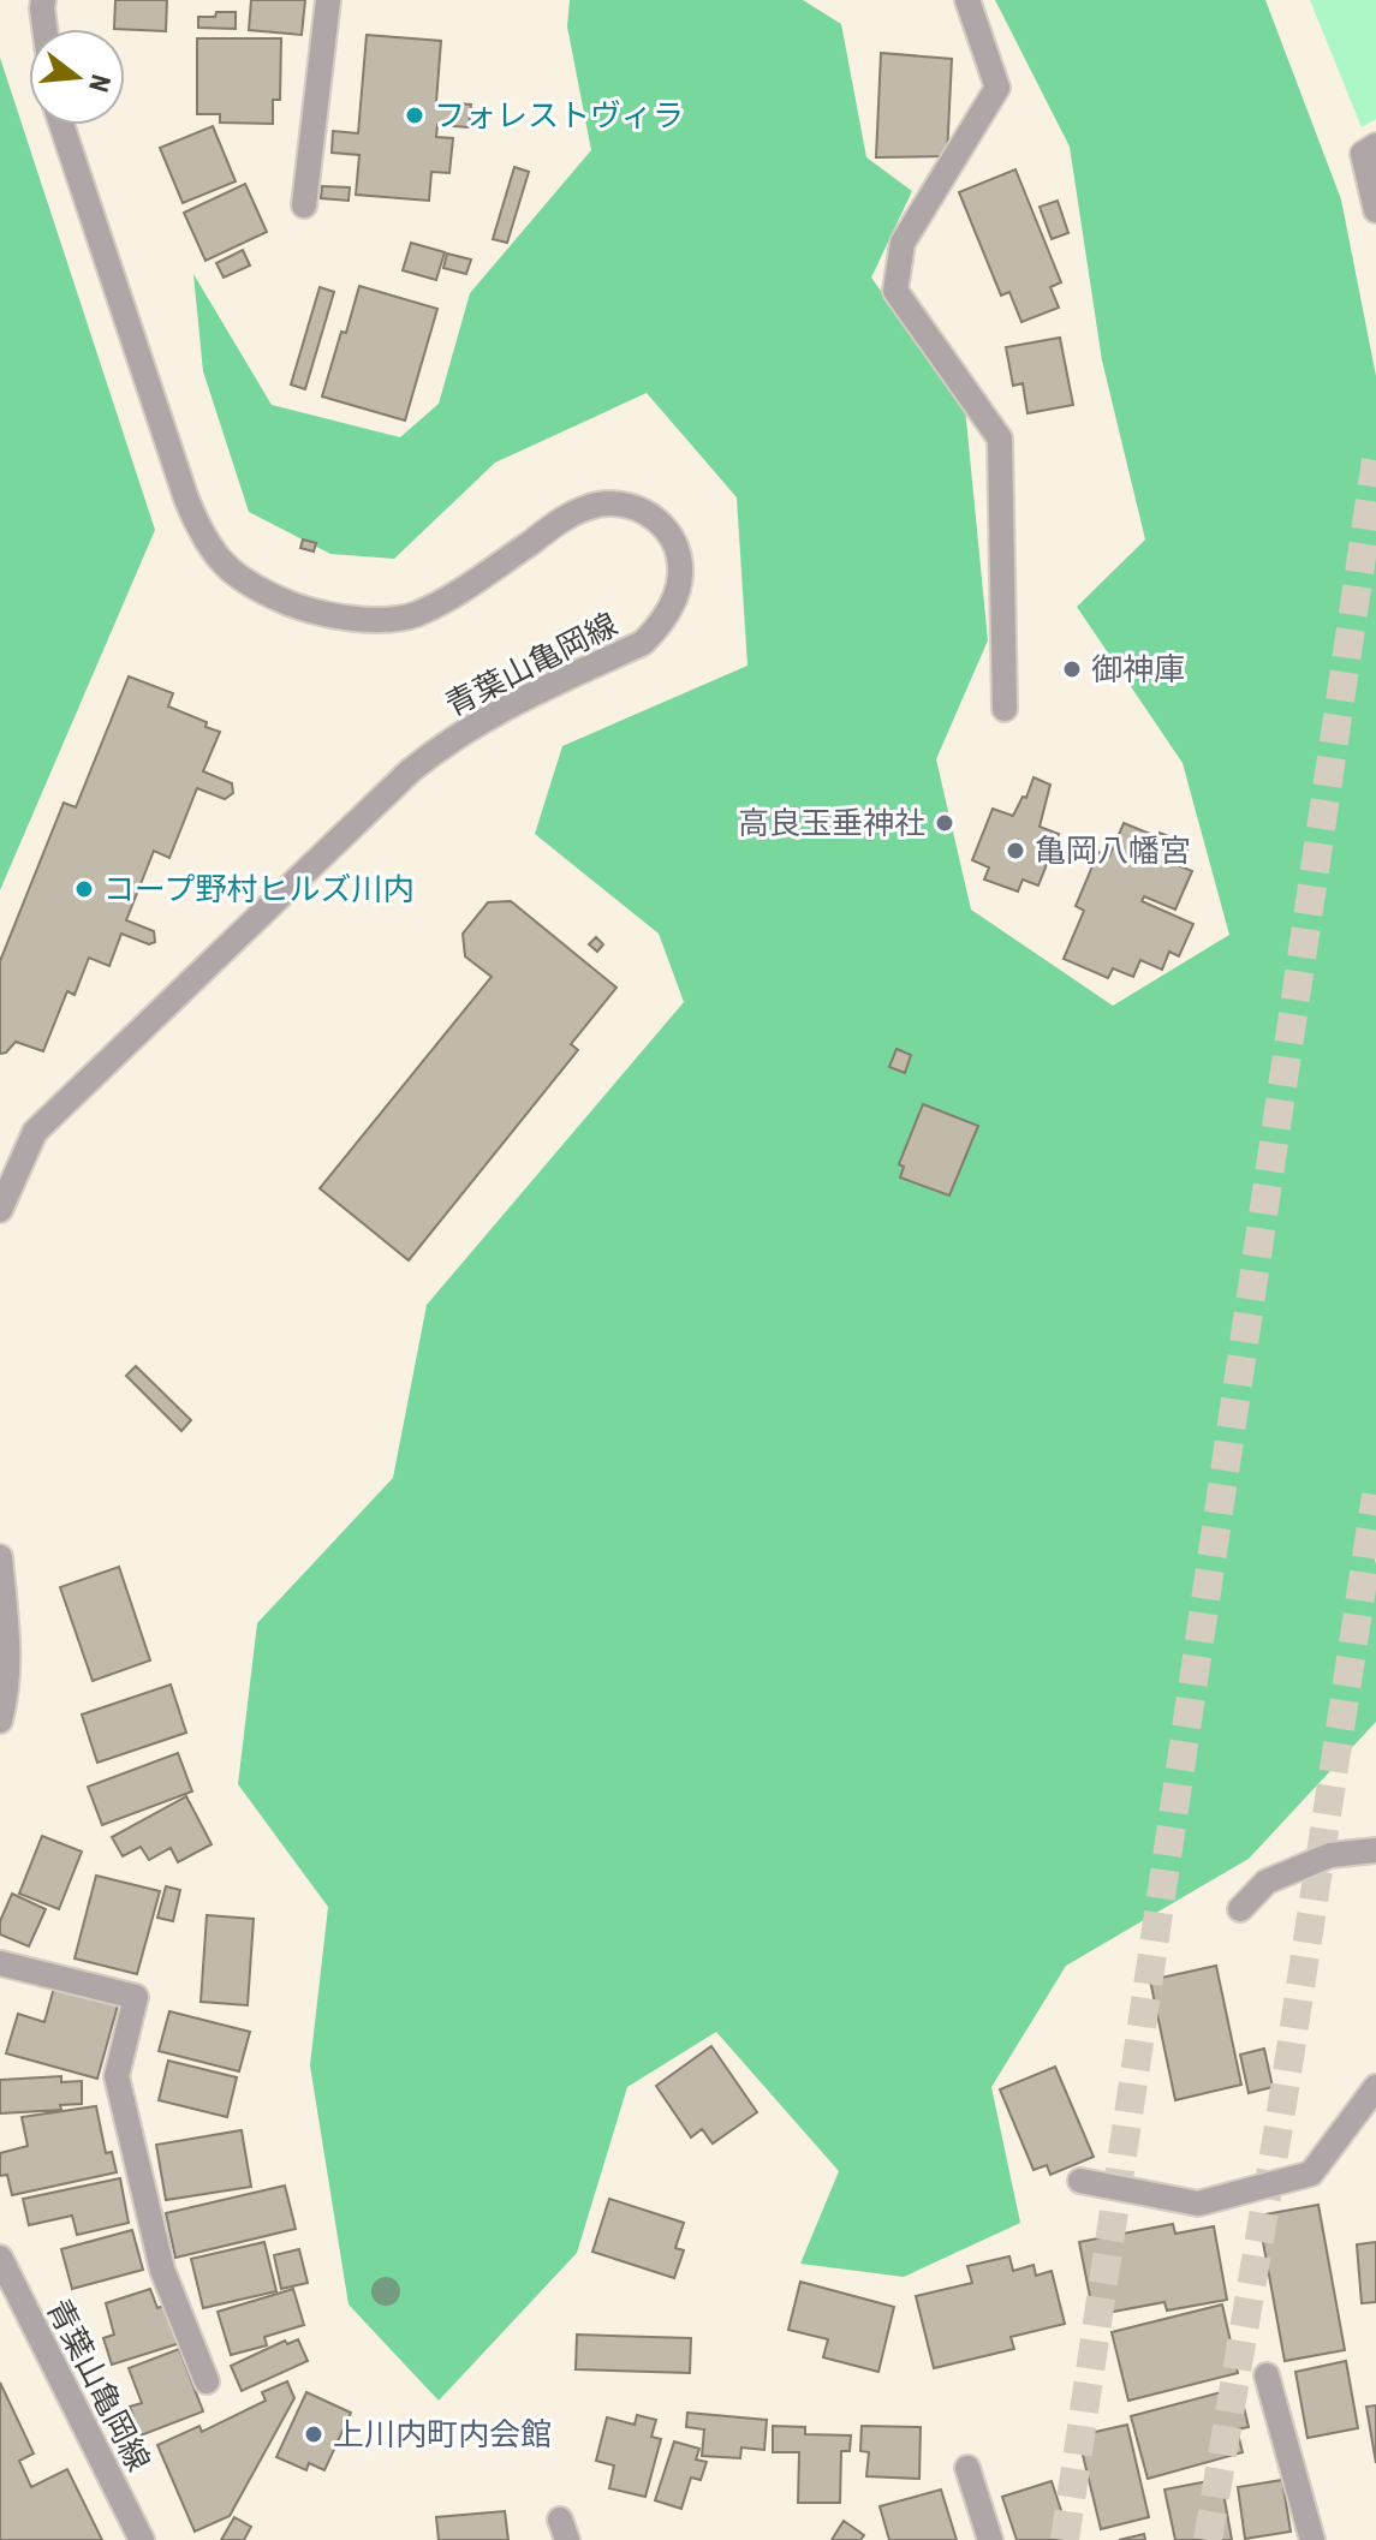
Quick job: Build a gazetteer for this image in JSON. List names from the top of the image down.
{
  "streets": {
    "street": ["青葉山亀岡線"]
  },
  "places": [
    "フォレストヴィラ",
    "御神庫",
    "高良玉垂神社",
    "亀岡八幡宮",
    "コープ野村ヒルズ川内",
    "上川内町内会館"
  ],
  "north": "right"
}
